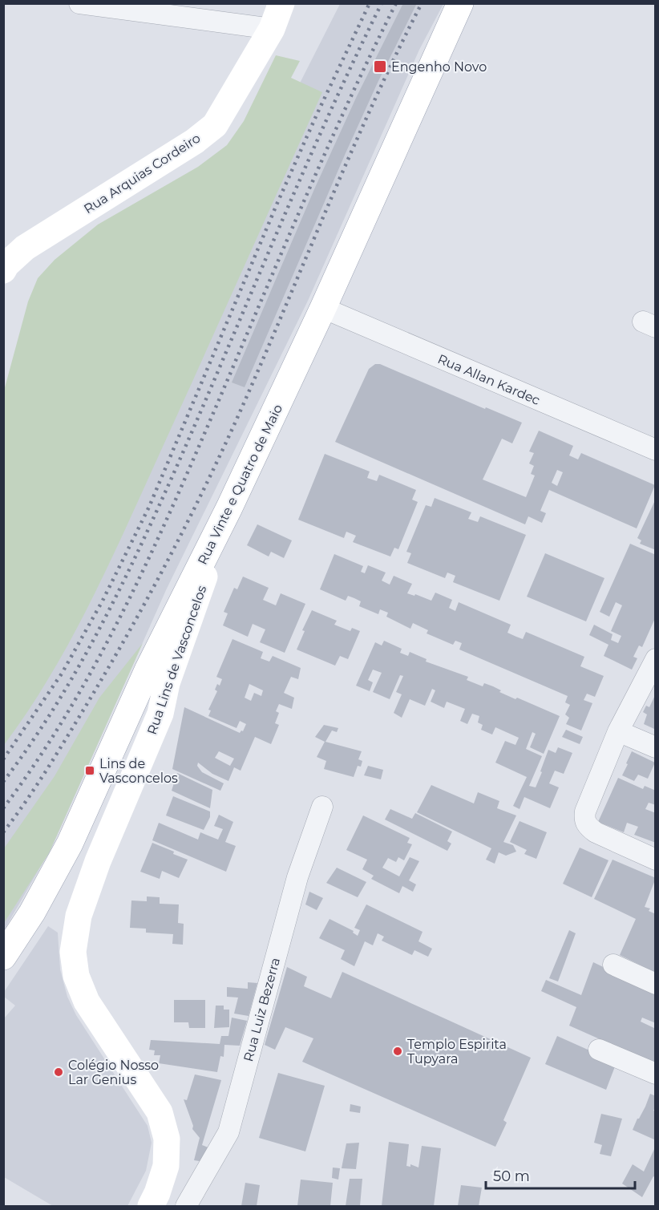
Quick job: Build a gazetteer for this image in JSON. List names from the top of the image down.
{
  "streets": {
    "main road": ["Rua Arquias Cordeiro", "Rua Vinte e Quatro de Maio", "Rua Lins de Vasconcelos"],
    "street": ["Rua Allan Kardec", "Rua Luiz Bezerra"]
  },
  "crossings": [
    ["Rua Allan Kardec", "Rua Vinte e Quatro de Maio"],
    ["Rua Vinte e Quatro de Maio", "Rua Lins de Vasconcelos"]
  ],
  "places": {
    "transit": ["Engenho Novo", "Lins de Vasconcelos"],
    "other": ["Templo Espirita Tupyara", "Colégio Nosso Lar Genius"]
  },
  "scale_bar": "50 m"
}
